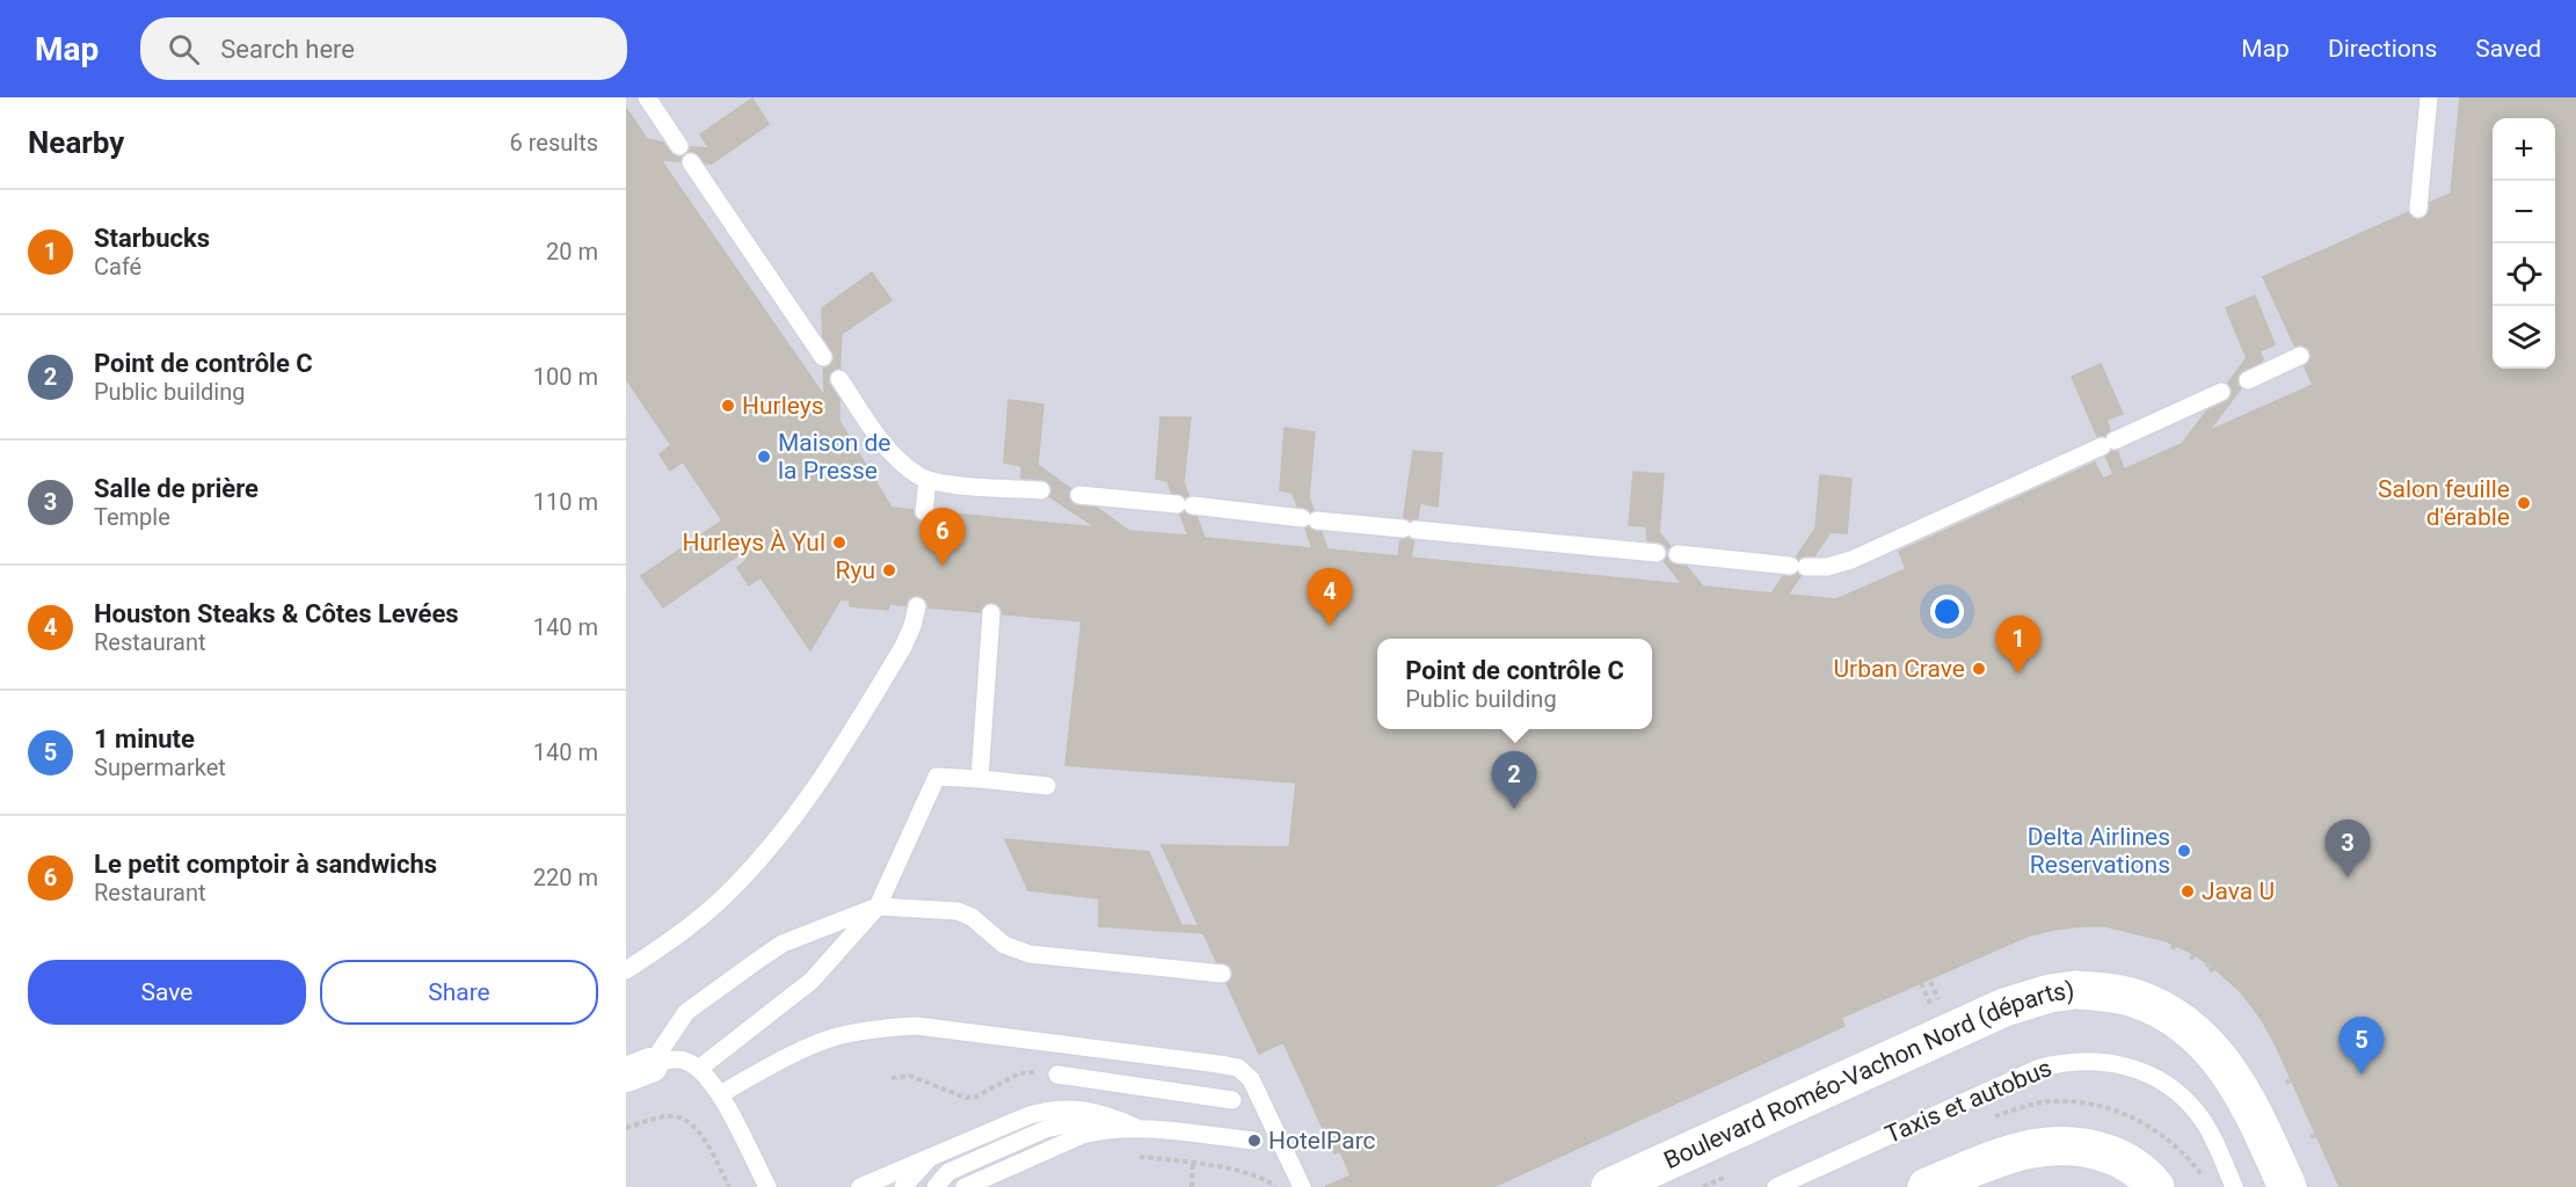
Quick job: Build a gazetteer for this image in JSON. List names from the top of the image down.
{
  "streets": {
    "street": ["Boulevard Roméo-Vachon Nord (départs)"],
    "lane": ["Taxis et autobus"]
  },
  "places": [
    "Hurleys",
    "Maison de la Presse",
    "Salon feuille d'érable",
    "Hurleys À Yul",
    "Ryu",
    "Urban Crave",
    "Delta Airlines Reservations",
    "Java U",
    "HotelParc"
  ],
  "page": {
    "header": "Map",
    "search": "Search here",
    "nav": ["Map", "Directions", "Saved"],
    "heading": ["Nearby", "6 results"],
    "map_buttons": ["+", "−"],
    "list": [
      {
        "mark": "1",
        "name": "Starbucks",
        "note": "Café",
        "value": "20 m"
      },
      {
        "mark": "2",
        "name": "Point de contrôle C",
        "note": "Public building",
        "value": "100 m"
      },
      {
        "mark": "3",
        "name": "Salle de prière",
        "note": "Temple",
        "value": "110 m"
      },
      {
        "mark": "4",
        "name": "Houston Steaks & Côtes Levées",
        "note": "Restaurant",
        "value": "140 m"
      },
      {
        "mark": "5",
        "name": "1 minute",
        "note": "Supermarket",
        "value": "140 m"
      },
      {
        "mark": "6",
        "name": "Le petit comptoir à sandwichs",
        "note": "Restaurant",
        "value": "220 m"
      }
    ],
    "pins": [
      "6",
      "4",
      "1",
      "2",
      "3",
      "5"
    ],
    "popup": ["Point de contrôle C", "Public building"],
    "buttons": ["Save", "Share"]
  }
}
